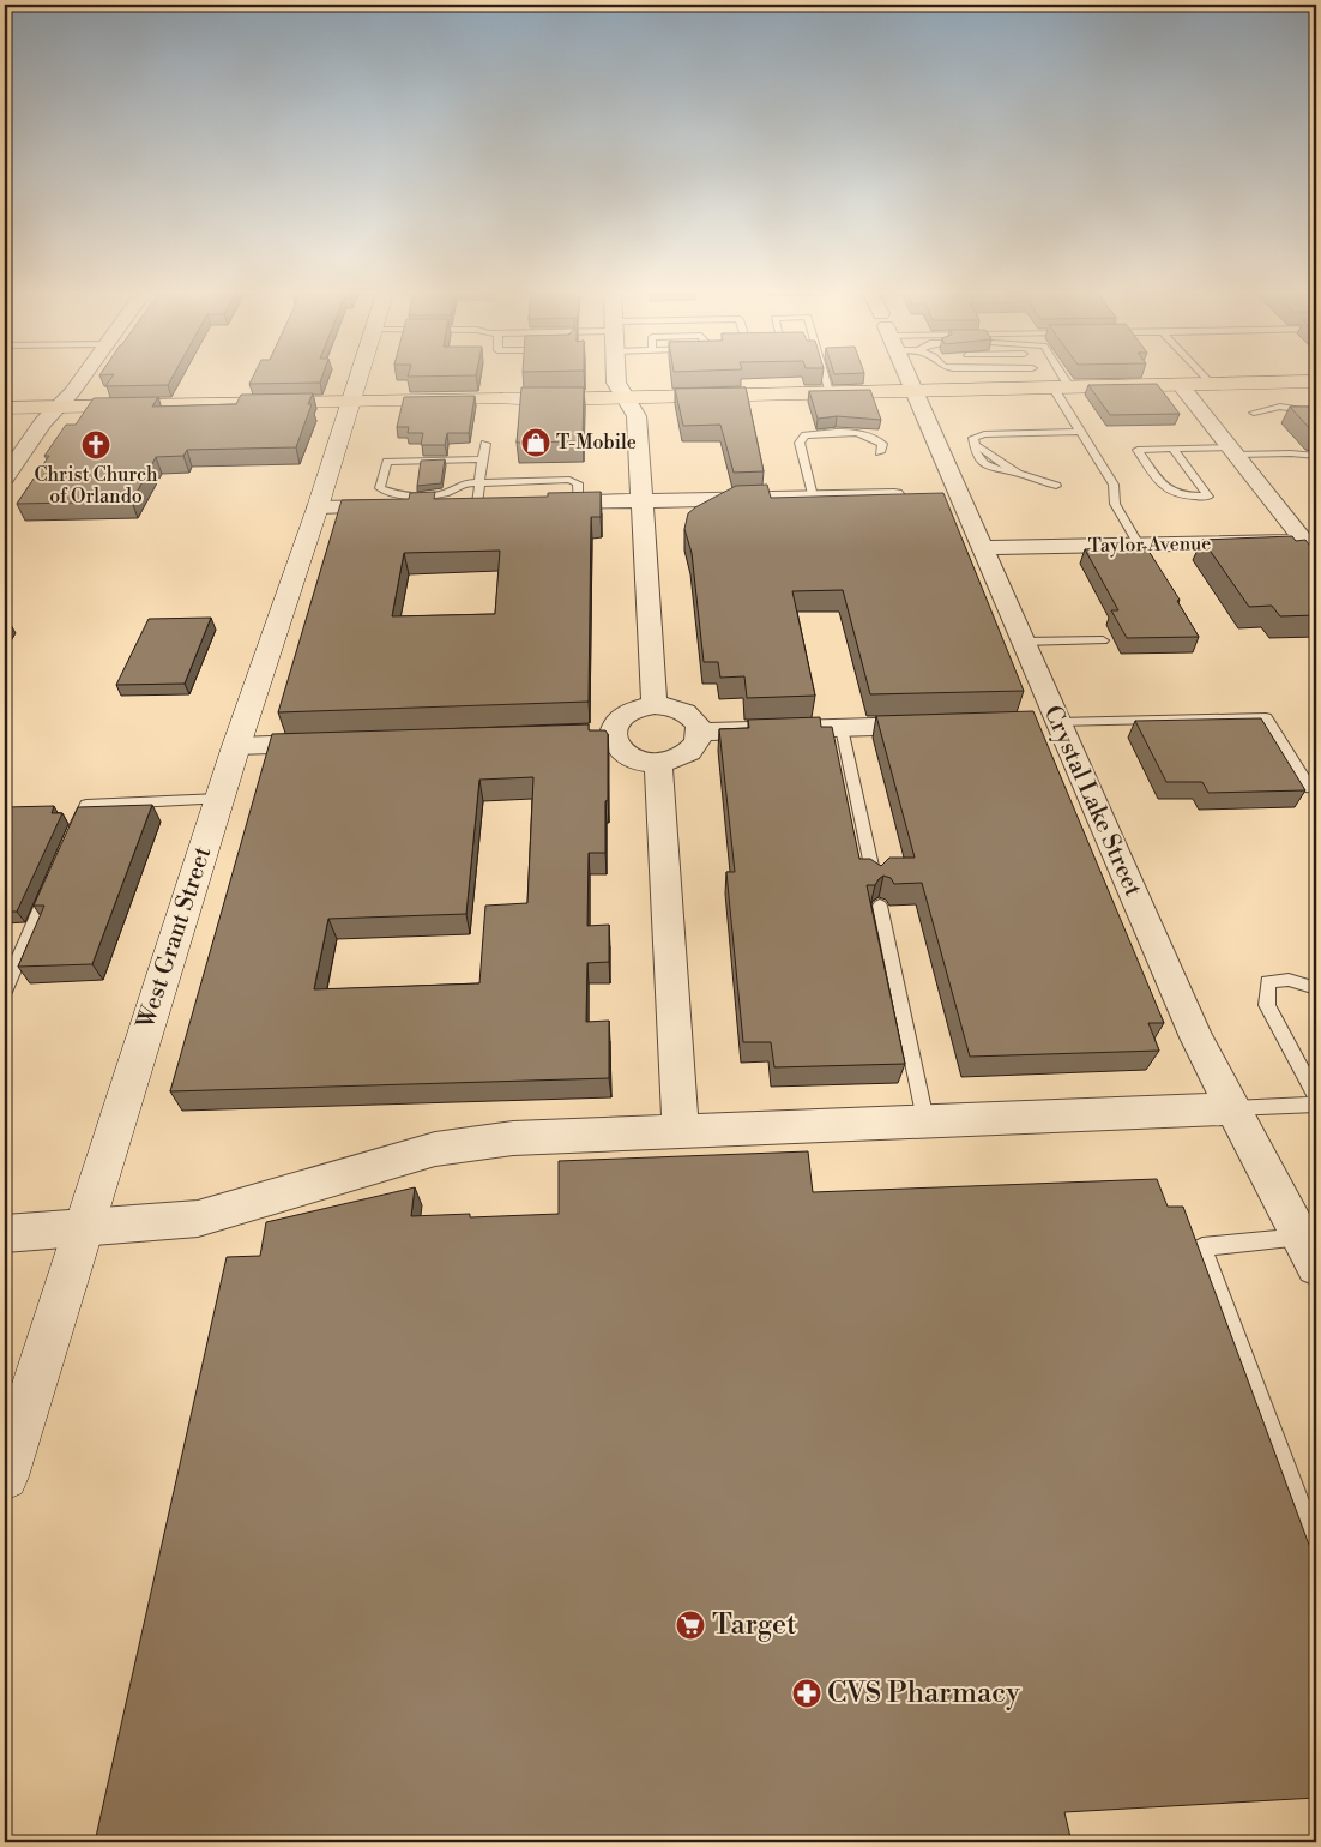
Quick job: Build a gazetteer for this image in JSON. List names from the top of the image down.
{
  "streets": {
    "street": ["Taylor Avenue", "Crystal Lake Street", "West Grant Street"]
  },
  "crossings": [
    ["Taylor Avenue", "Crystal Lake Street"]
  ],
  "places": {
    "shop": ["T-Mobile"],
    "church": ["Christ Church of Orlando"],
    "supermarket": ["Target"],
    "pharmacy": ["CVS Pharmacy"]
  }
}
